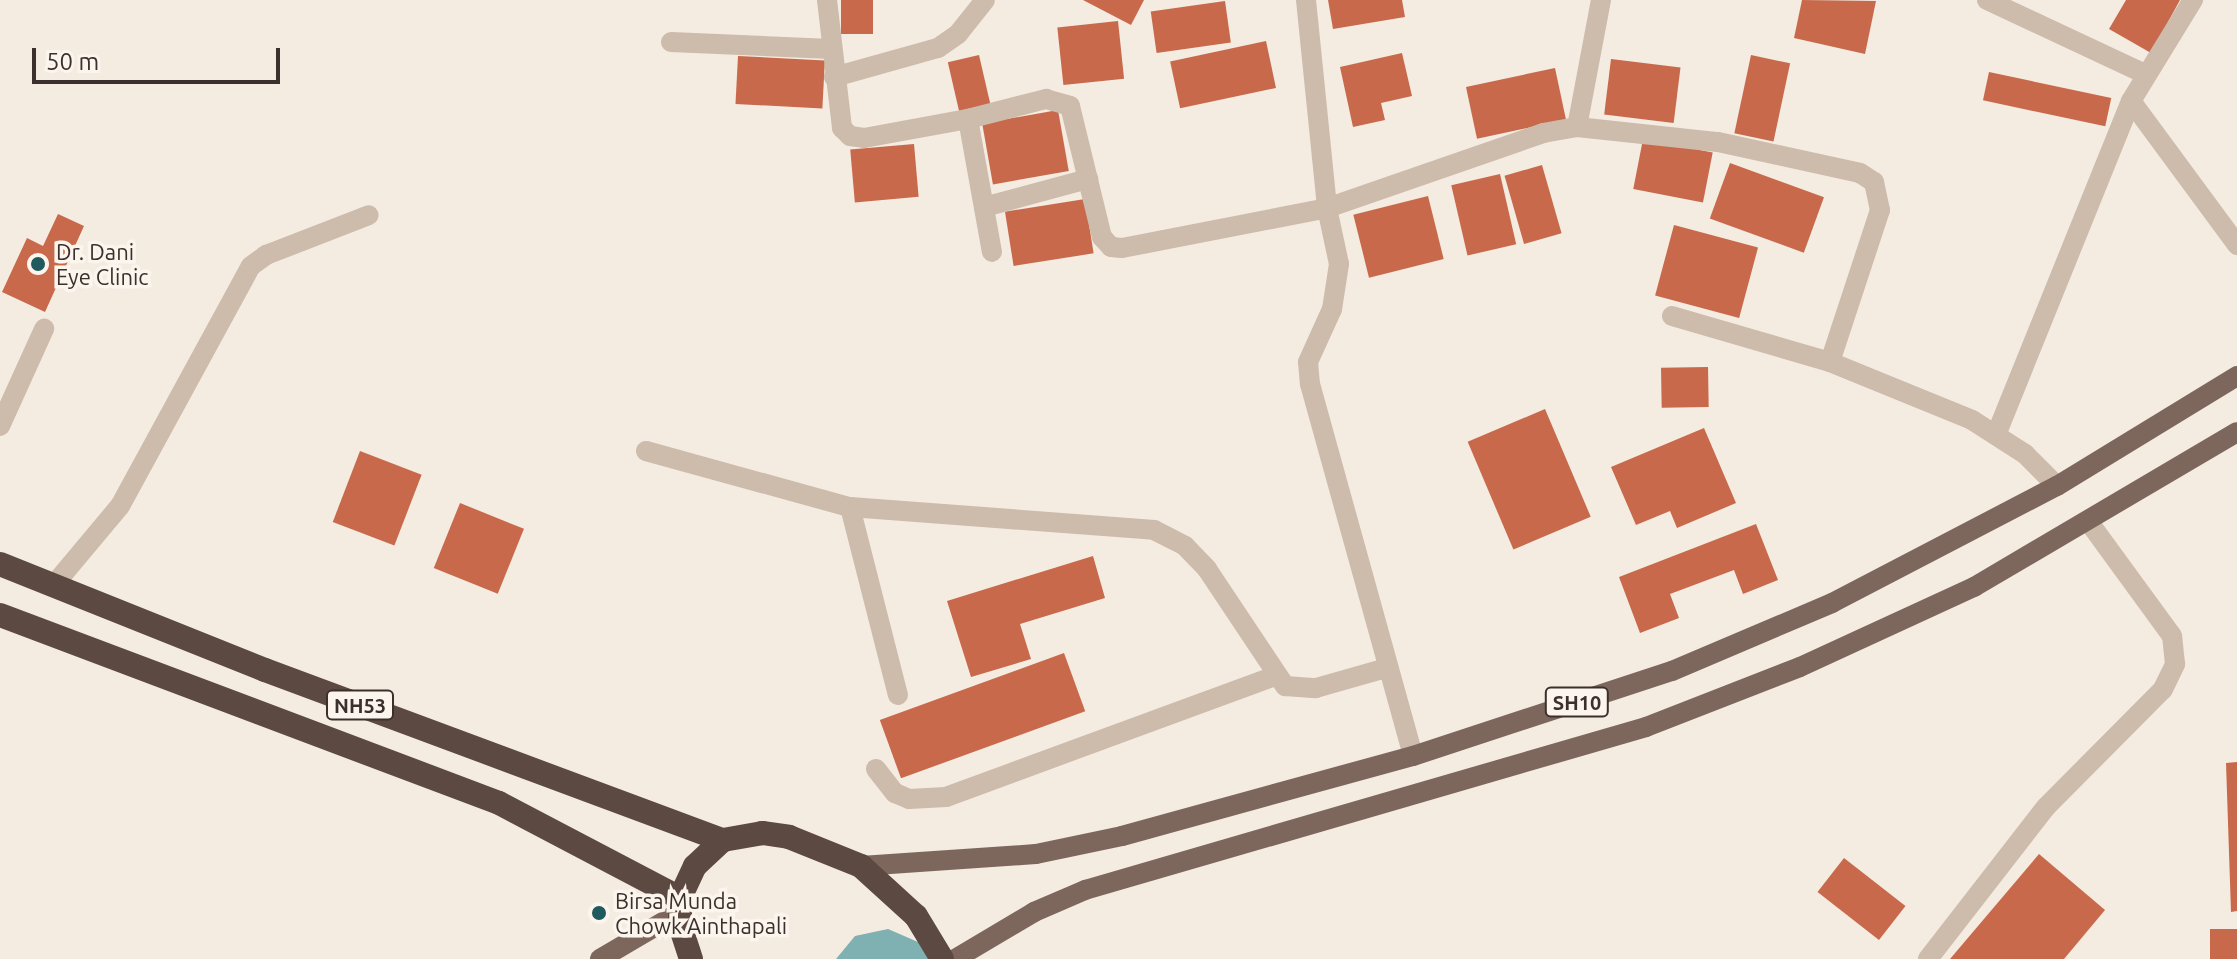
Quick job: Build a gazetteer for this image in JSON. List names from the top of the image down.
{
  "streets": {
    "highway": ["NH53"],
    "main road": ["SH10"]
  },
  "places": ["Dr. Dani Eye Clinic", "Birsa Munda Chowk Ainthapali"],
  "scale_bar": "50 m"
}
